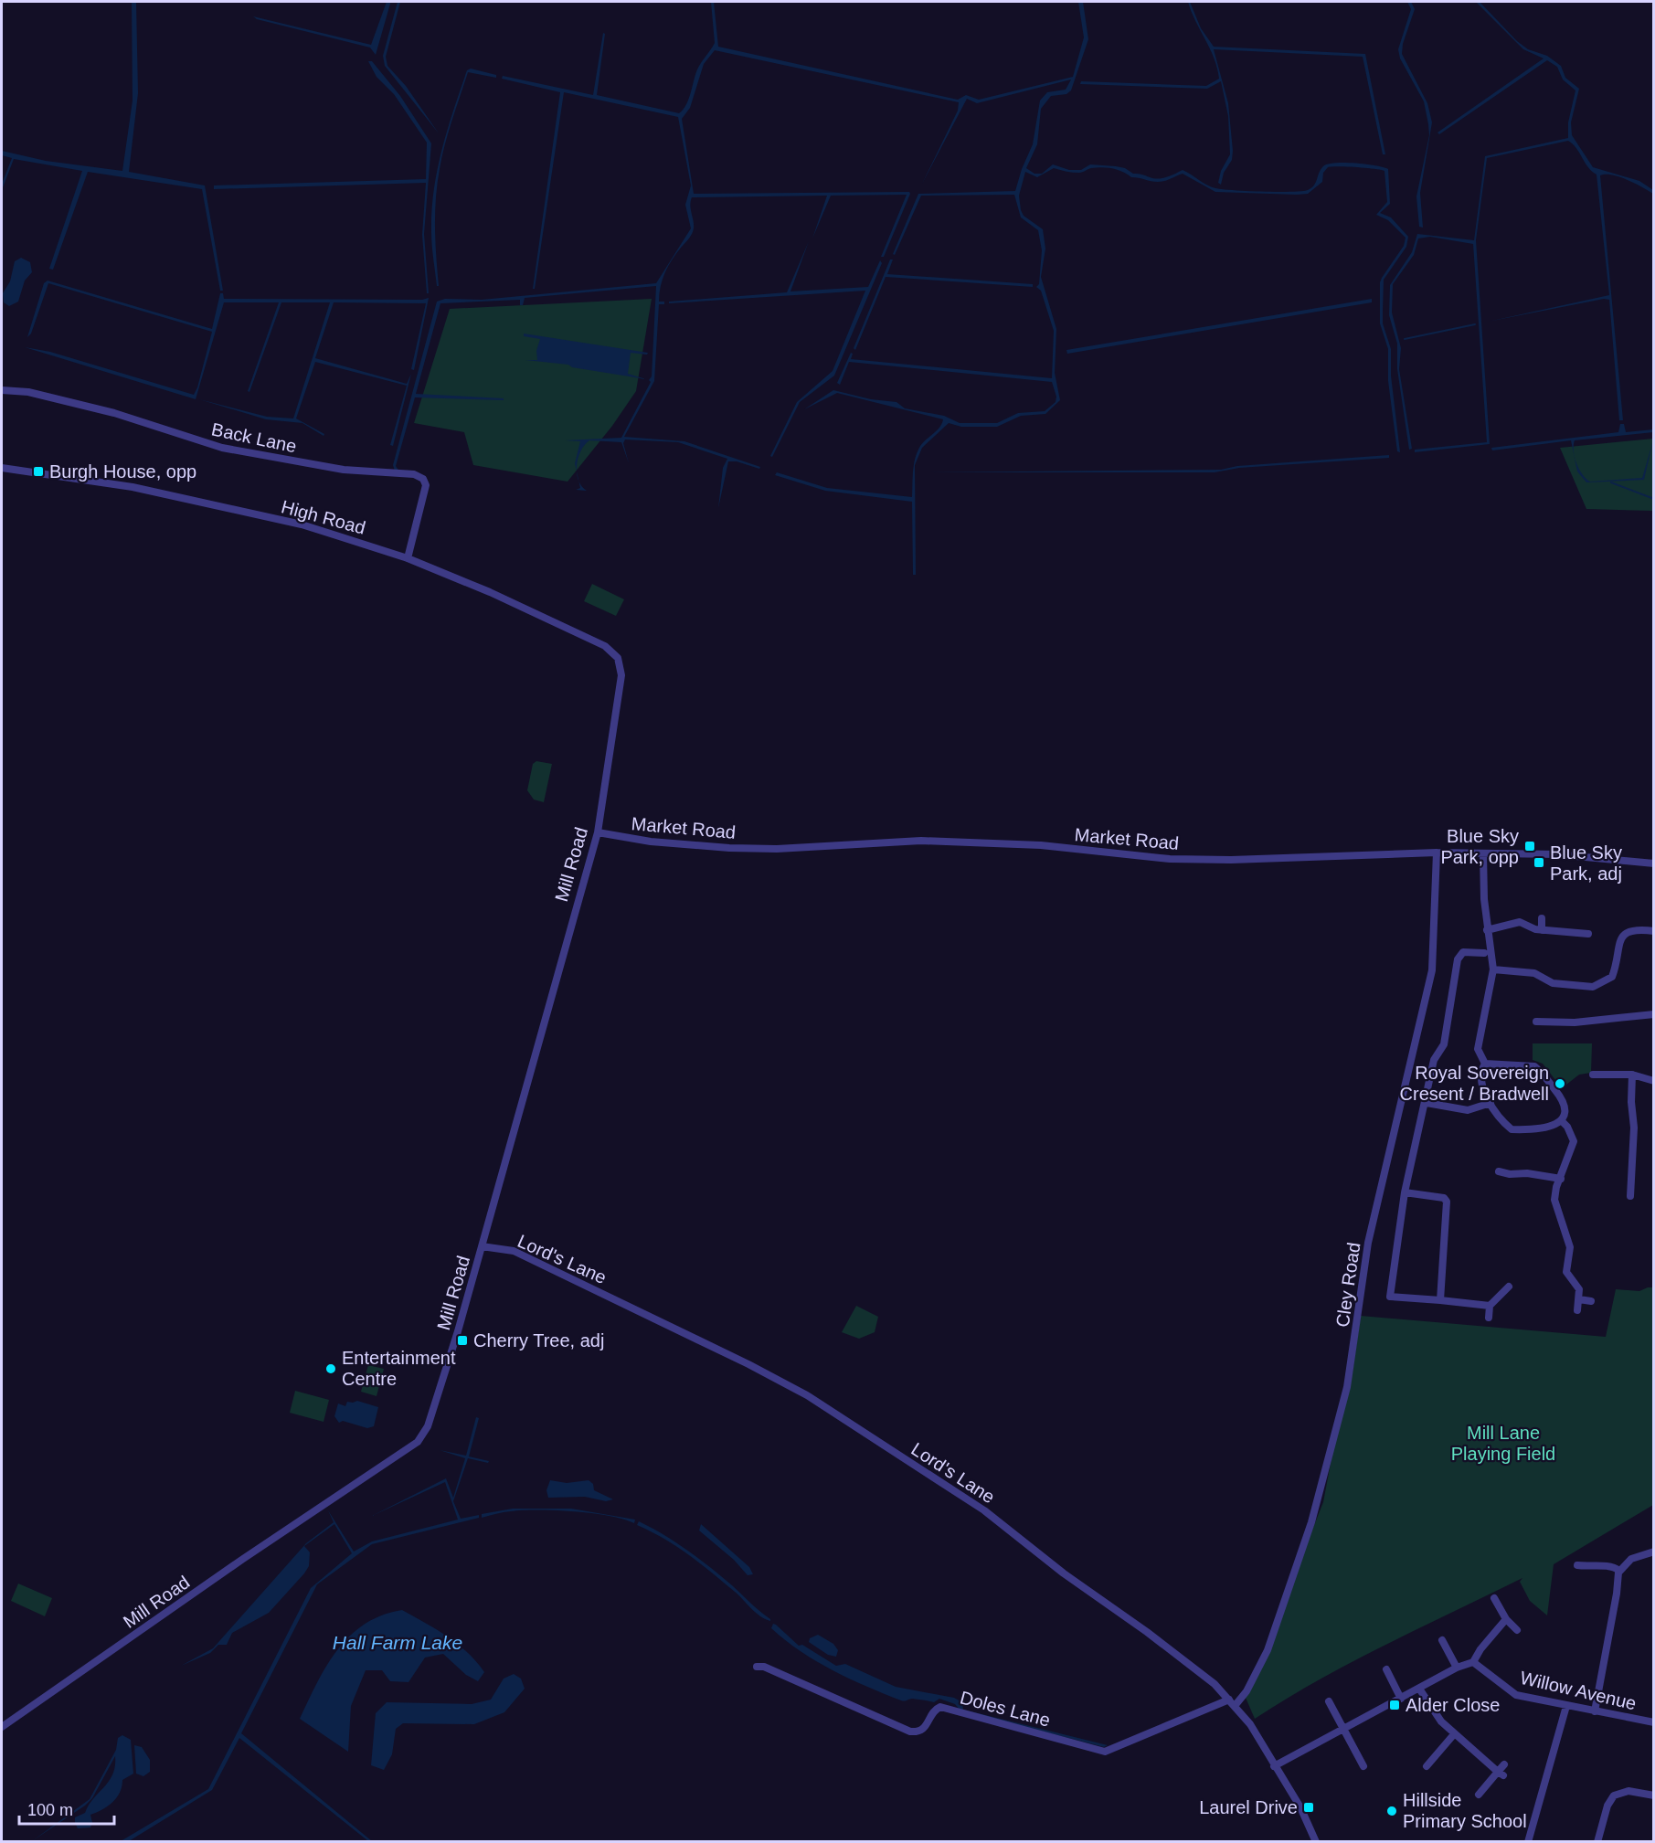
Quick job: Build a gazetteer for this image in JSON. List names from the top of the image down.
{
  "streets": {
    "street": [
      "Back Lane",
      "High Road",
      "Market Road",
      "Mill Road",
      "Lord's Lane",
      "Cley Road",
      "Willow Avenue",
      "Doles Lane"
    ]
  },
  "crossings": [
    ["Back Lane", "High Road"],
    ["High Road", "Mill Road"],
    ["Market Road", "Mill Road"],
    ["Market Road", "Cley Road"],
    ["Mill Road", "Lord's Lane"],
    ["Lord's Lane", "Cley Road"],
    ["Lord's Lane", "Doles Lane"],
    ["Cley Road", "Doles Lane"]
  ],
  "water": ["Hall Farm Lake"],
  "parks": ["Mill Lane Playing Field"],
  "places": {
    "transit": [
      "Burgh House, opp",
      "Blue Sky Park, opp",
      "Blue Sky Park, adj",
      "Cherry Tree, adj",
      "Alder Close",
      "Laurel Drive"
    ],
    "other": ["Royal Sovereign Cresent / Bradwell", "Entertainment Centre", "Hillside Primary School"]
  },
  "scale_bar": "100 m"
}
